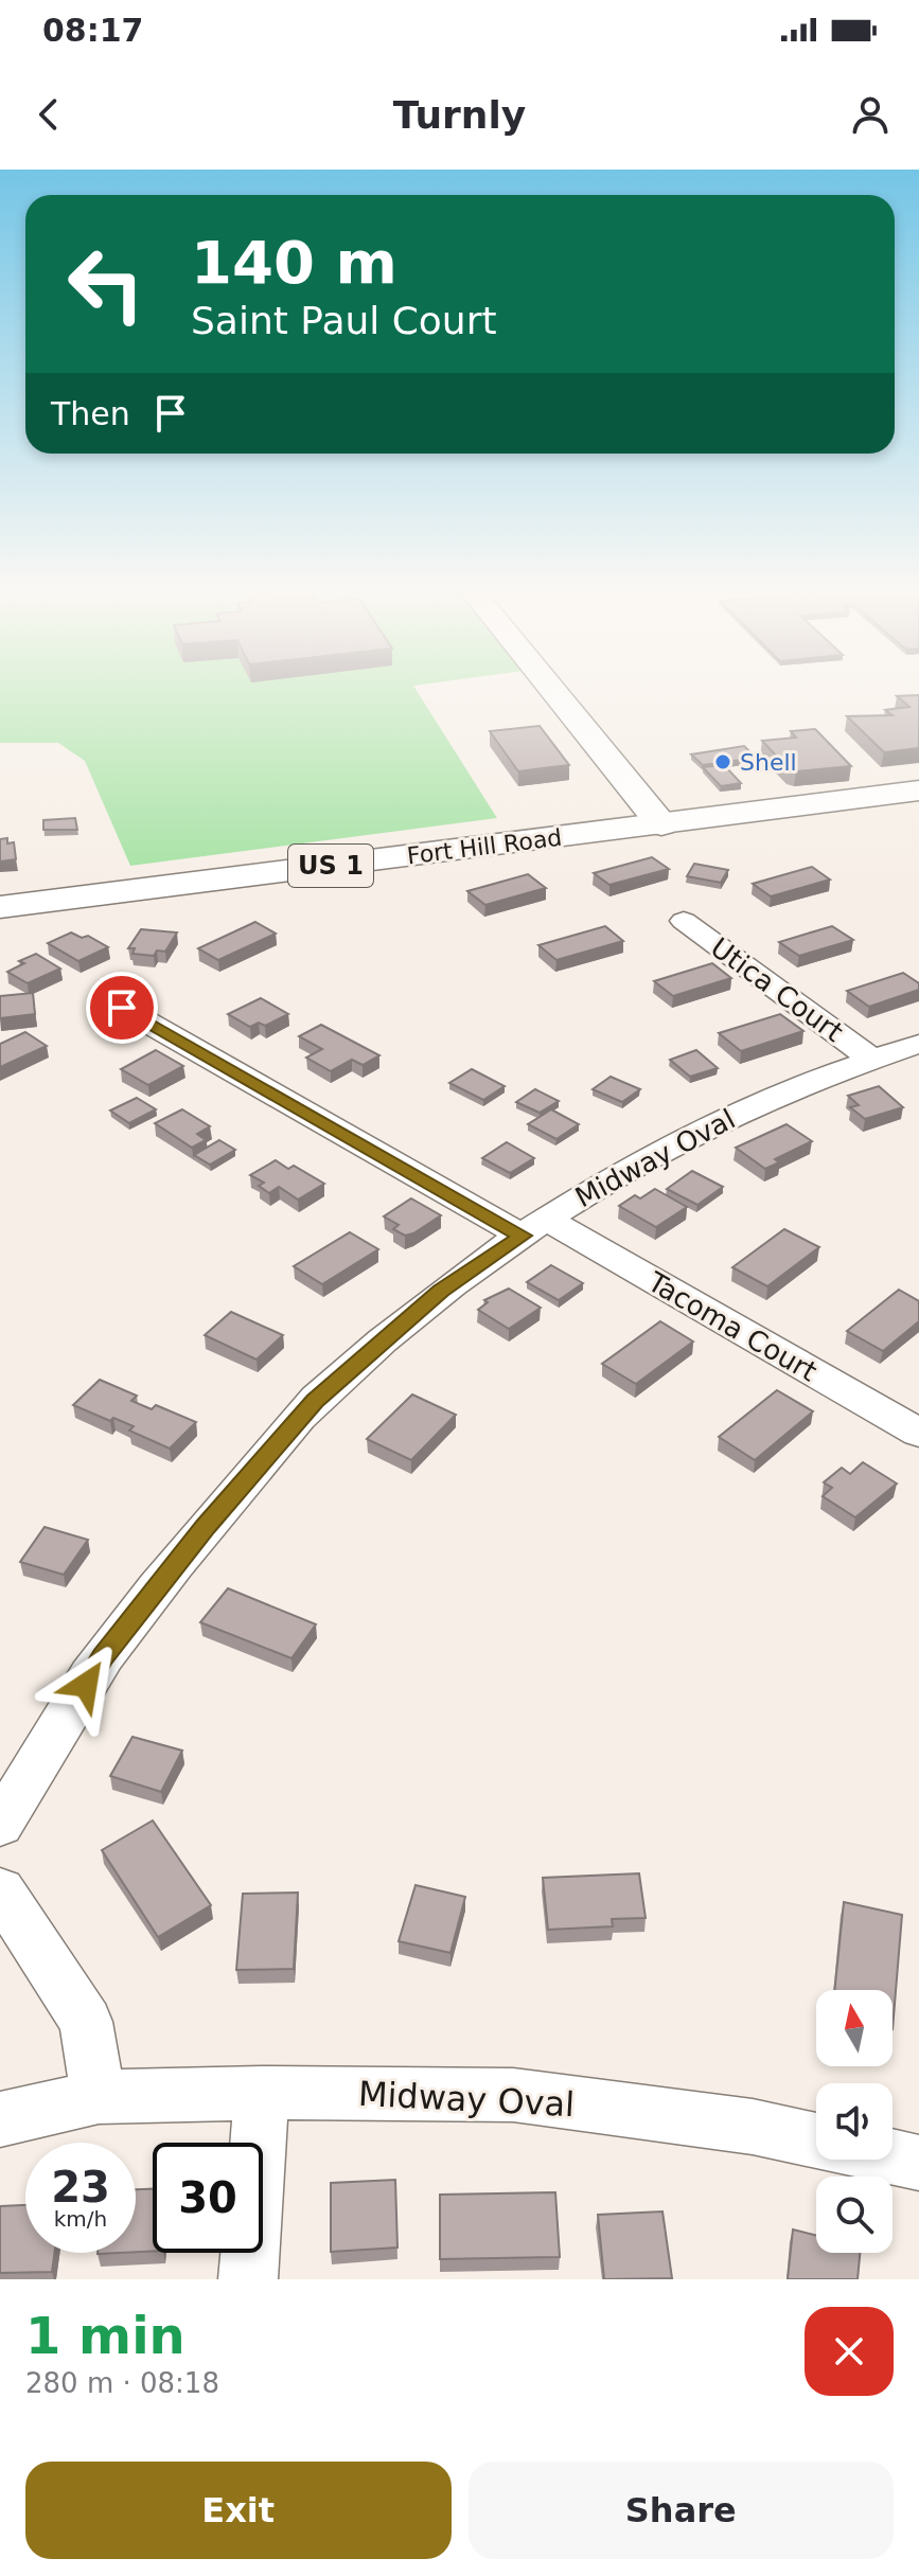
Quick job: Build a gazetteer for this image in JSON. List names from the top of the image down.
{
  "streets": {
    "main road": ["Fort Hill Road", "US 1"],
    "street": ["Utica Court", "Midway Oval", "Tacoma Court"]
  },
  "crossings": [
    ["Utica Court", "Midway Oval"],
    ["Midway Oval", "Tacoma Court"]
  ],
  "places": ["Shell"],
  "north": "top",
  "page": {
    "status": "08:17",
    "header": "Turnly",
    "turn": ["140 m", "Saint Paul Court"],
    "then": "Then",
    "speed": "23 km/h",
    "limit": "30",
    "heading": ["1 min", "280 m · 08:18"],
    "buttons": ["Exit", "Share"]
  }
}
